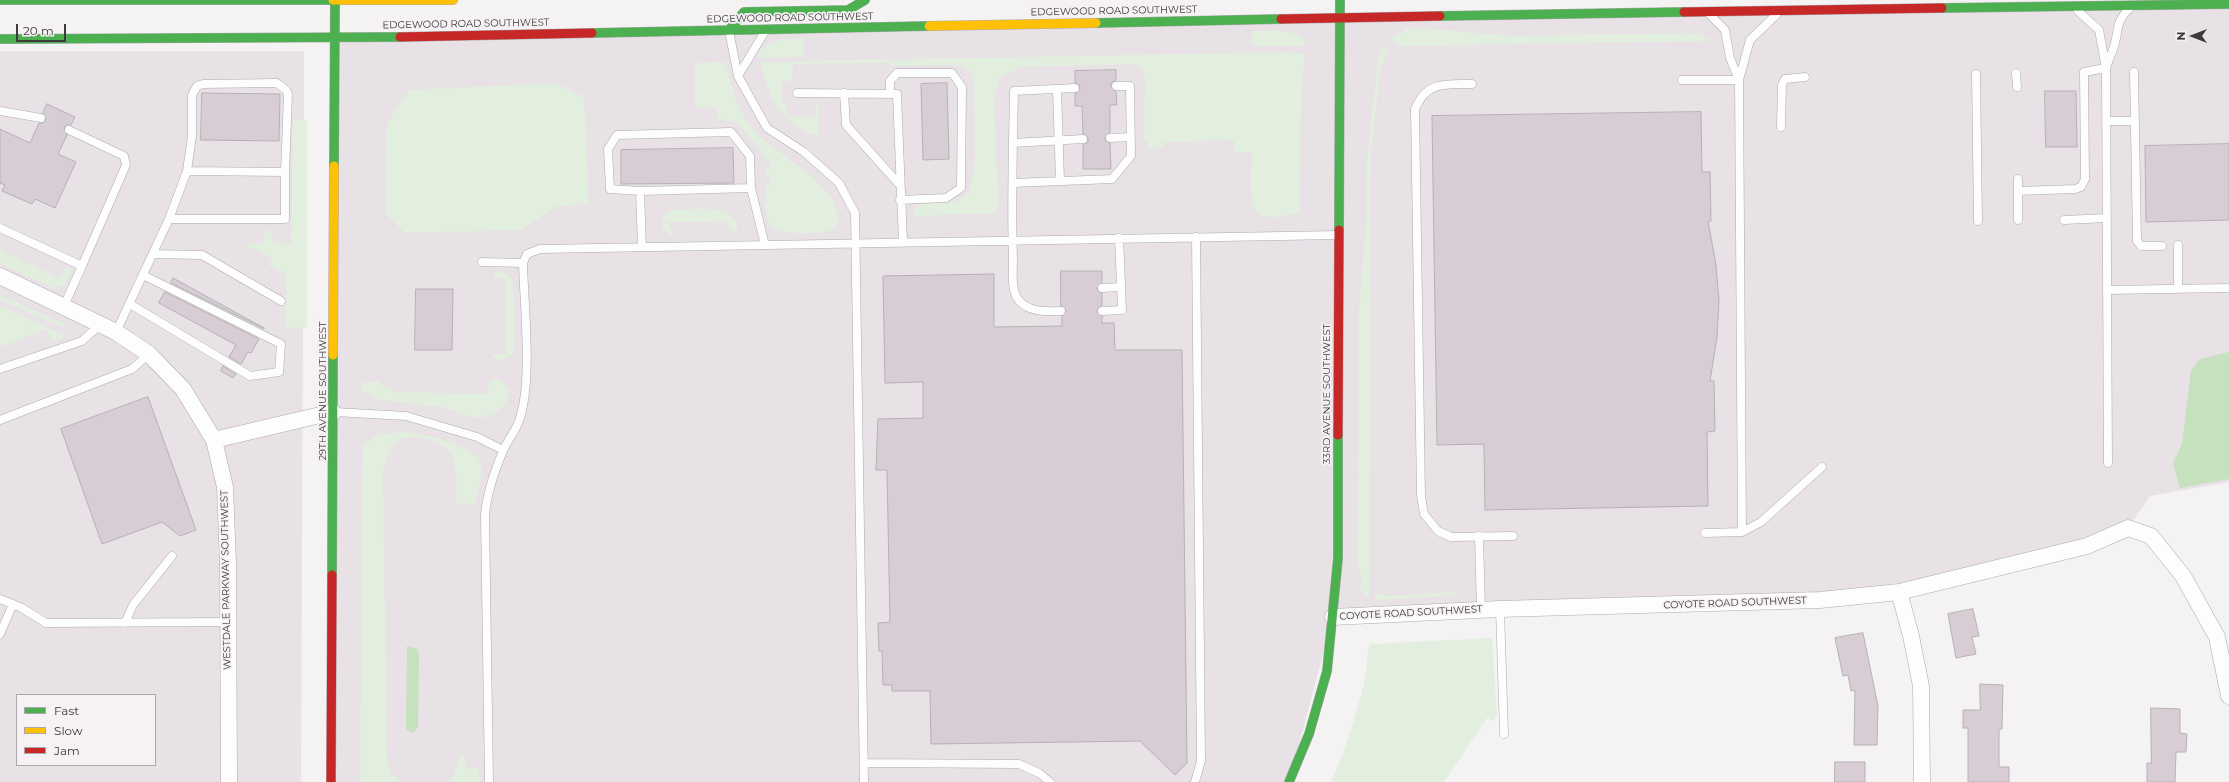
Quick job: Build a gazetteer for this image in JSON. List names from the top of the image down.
{
  "streets": {
    "main road": ["EDGEWOOD ROAD SOUTHWEST", "29TH AVENUE SOUTHWEST", "33RD AVENUE SOUTHWEST"],
    "street": ["WESTDALE PARKWAY SOUTHWEST", "COYOTE ROAD SOUTHWEST"]
  },
  "crossings": [
    ["EDGEWOOD ROAD SOUTHWEST", "29TH AVENUE SOUTHWEST"],
    ["EDGEWOOD ROAD SOUTHWEST", "33RD AVENUE SOUTHWEST"],
    ["33RD AVENUE SOUTHWEST", "COYOTE ROAD SOUTHWEST"]
  ],
  "legend": ["Fast", "Slow", "Jam"],
  "scale_bar": "20 m",
  "north": "left"
}
